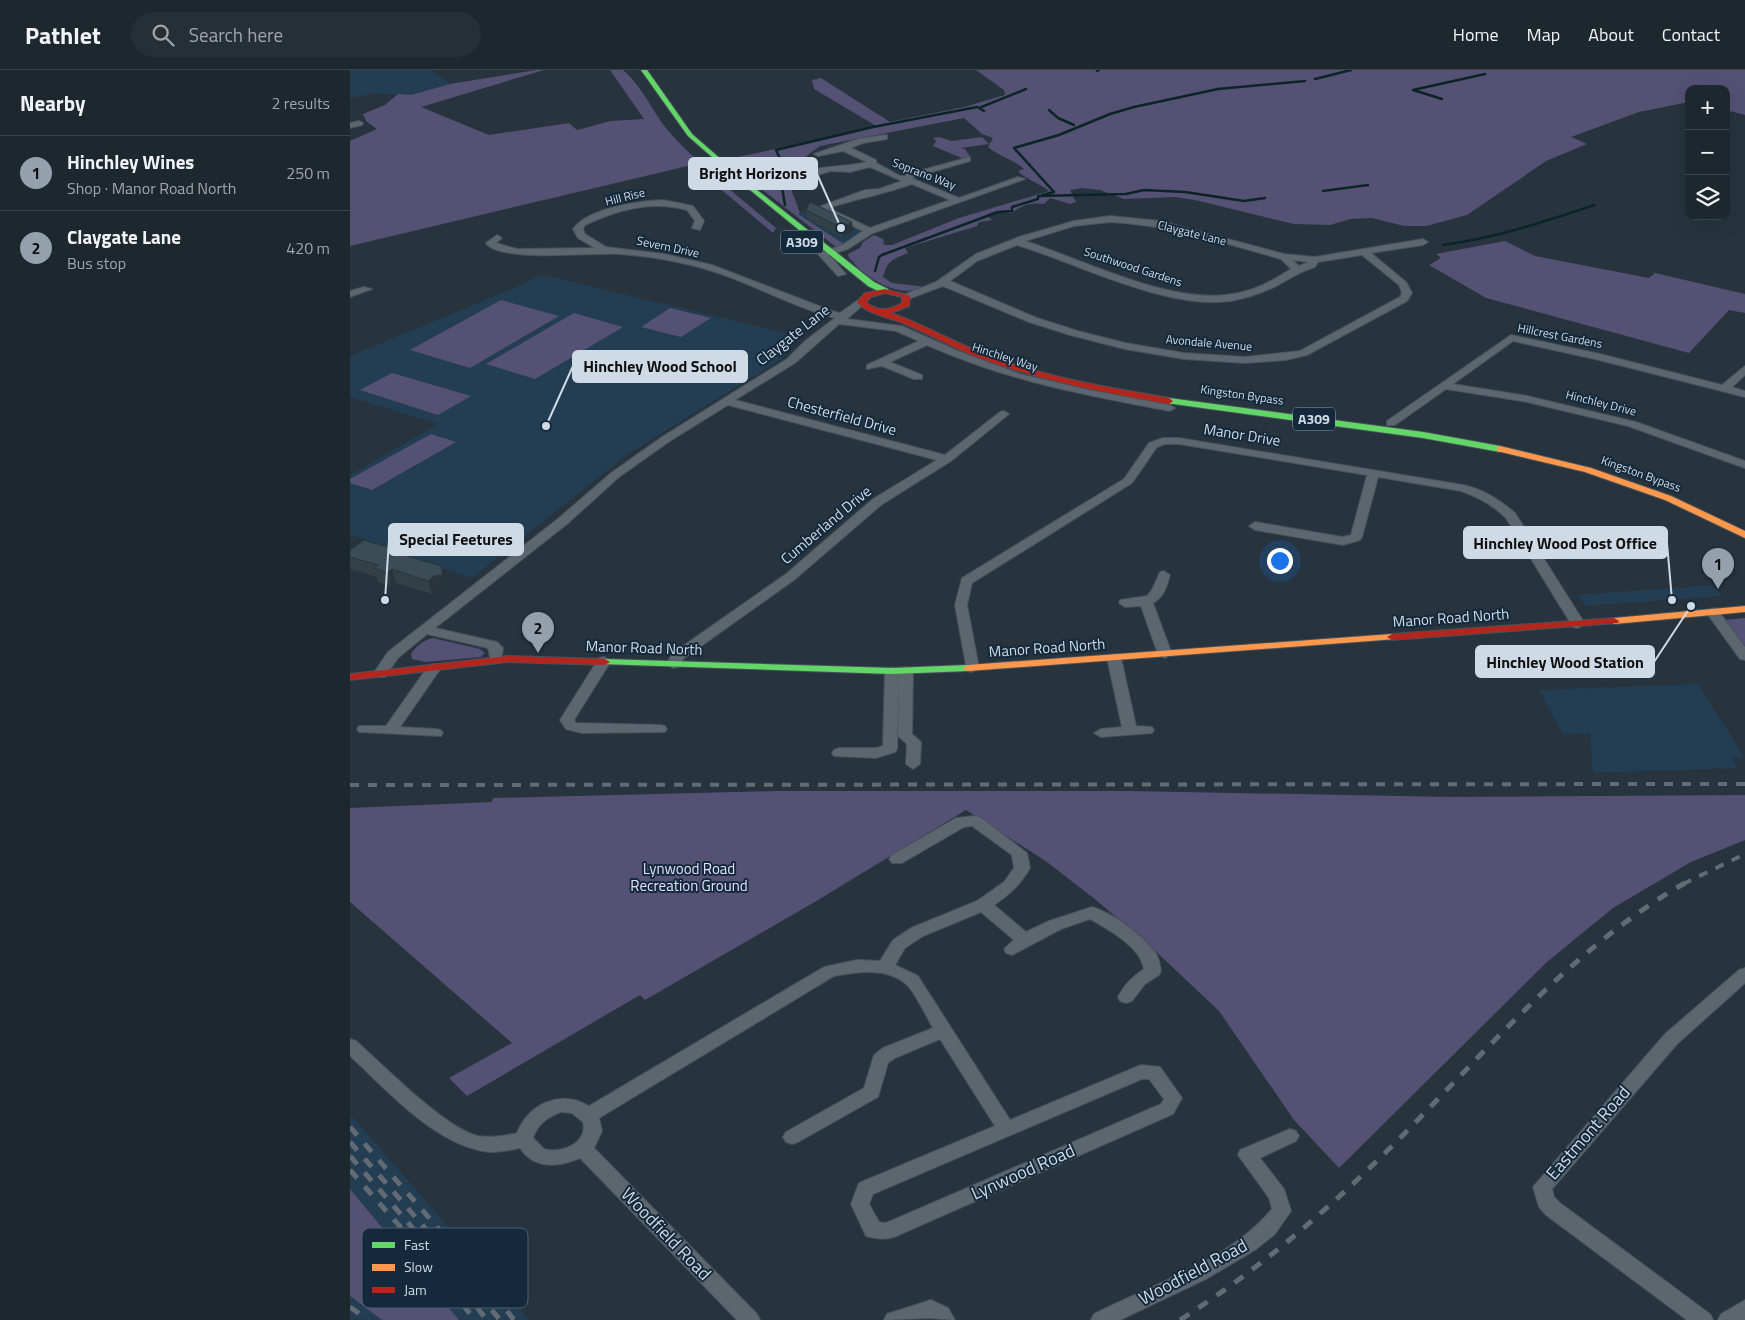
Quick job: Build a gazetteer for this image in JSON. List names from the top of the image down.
{
  "streets": {
    "main road": ["A309", "Kingston Bypass", "Manor Road North"],
    "street": [
      "Soprano Way",
      "Hill Rise",
      "Claygate Lane",
      "Severn Drive",
      "Southwood Gardens",
      "Hillcrest Gardens",
      "Avondale Avenue",
      "Hinchley Way",
      "Hinchley Drive",
      "Chesterfield Drive",
      "Manor Drive",
      "Cumberland Drive",
      "Eastmont Road",
      "Lynwood Road",
      "Woodfield Road"
    ]
  },
  "crossings": [
    ["Hill Rise", "Severn Drive"],
    ["Claygate Lane", "A309"],
    ["Claygate Lane", "Severn Drive"],
    ["Claygate Lane", "Southwood Gardens"],
    ["Claygate Lane", "Avondale Avenue"],
    ["Claygate Lane", "Hinchley Way"],
    ["Claygate Lane", "Kingston Bypass"],
    ["Claygate Lane", "Chesterfield Drive"],
    ["Claygate Lane", "Manor Road North"],
    ["A309", "Kingston Bypass"],
    ["Severn Drive", "Hinchley Way"],
    ["Hillcrest Gardens", "Kingston Bypass"],
    ["Hillcrest Gardens", "Hinchley Drive"],
    ["Chesterfield Drive", "Cumberland Drive"],
    ["Manor Drive", "Manor Road North"],
    ["Cumberland Drive", "Manor Road North"]
  ],
  "parks": ["Lynwood Road Recreation Ground"],
  "places": [
    "Bright Horizons",
    "Hinchley Wood School",
    "Special Feetures",
    "Hinchley Wood Post Office",
    "Hinchley Wood Station"
  ],
  "legend": ["Fast", "Slow", "Jam"],
  "page": {
    "header": "Pathlet",
    "search": "Search here",
    "nav": [
      "Home",
      "Map",
      "About",
      "Contact"
    ],
    "heading": ["Nearby", "2 results"],
    "map_buttons": ["+", "−"],
    "list": [
      {
        "mark": "1",
        "name": "Hinchley Wines",
        "note": "Shop · Manor Road North",
        "value": "250 m"
      },
      {
        "mark": "2",
        "name": "Claygate Lane",
        "note": "Bus stop",
        "value": "420 m"
      }
    ],
    "pins": ["1", "2"]
  }
}
